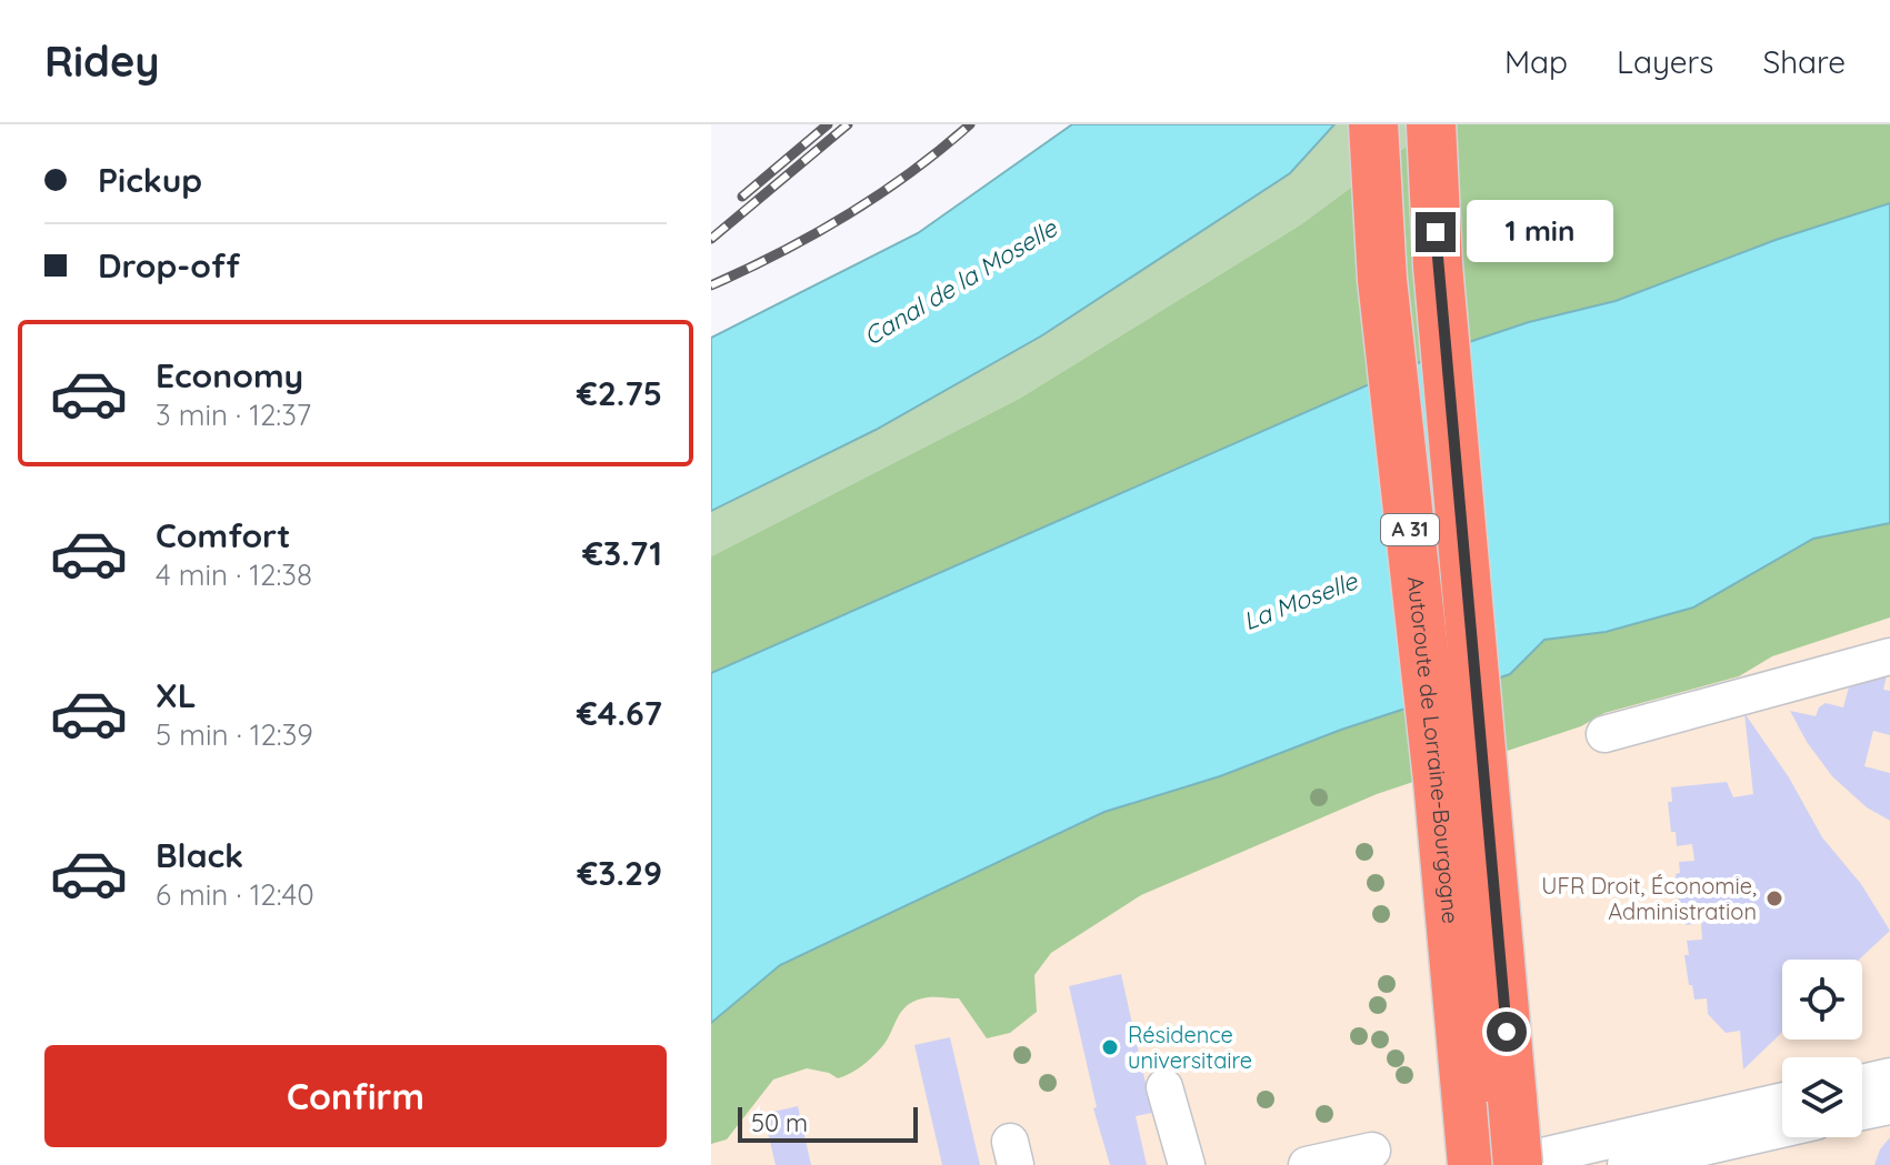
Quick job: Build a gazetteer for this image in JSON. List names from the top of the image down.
{
  "streets": {
    "highway": ["A 31", "Autoroute de Lorraine-Bourgogne"]
  },
  "water": ["Canal de la Moselle", "La Moselle"],
  "places": ["UFR Droit, Économie, Administration", "Résidence universitaire"],
  "scale_bar": "50 m",
  "page": {
    "header": "Ridey",
    "nav": ["Map", "Layers", "Share"],
    "banner": ["Pickup", "Drop-off"],
    "bubble": "1 min",
    "list": [
      {
        "name": "Economy",
        "note": "3 min · 12:37",
        "value": "€2.75"
      },
      {
        "name": "Comfort",
        "note": "4 min · 12:38",
        "value": "€3.71"
      },
      {
        "name": "XL",
        "note": "5 min · 12:39",
        "value": "€4.67"
      },
      {
        "name": "Black",
        "note": "6 min · 12:40",
        "value": "€3.29"
      }
    ],
    "buttons": "Confirm",
    "scale": "50 m"
  }
}
